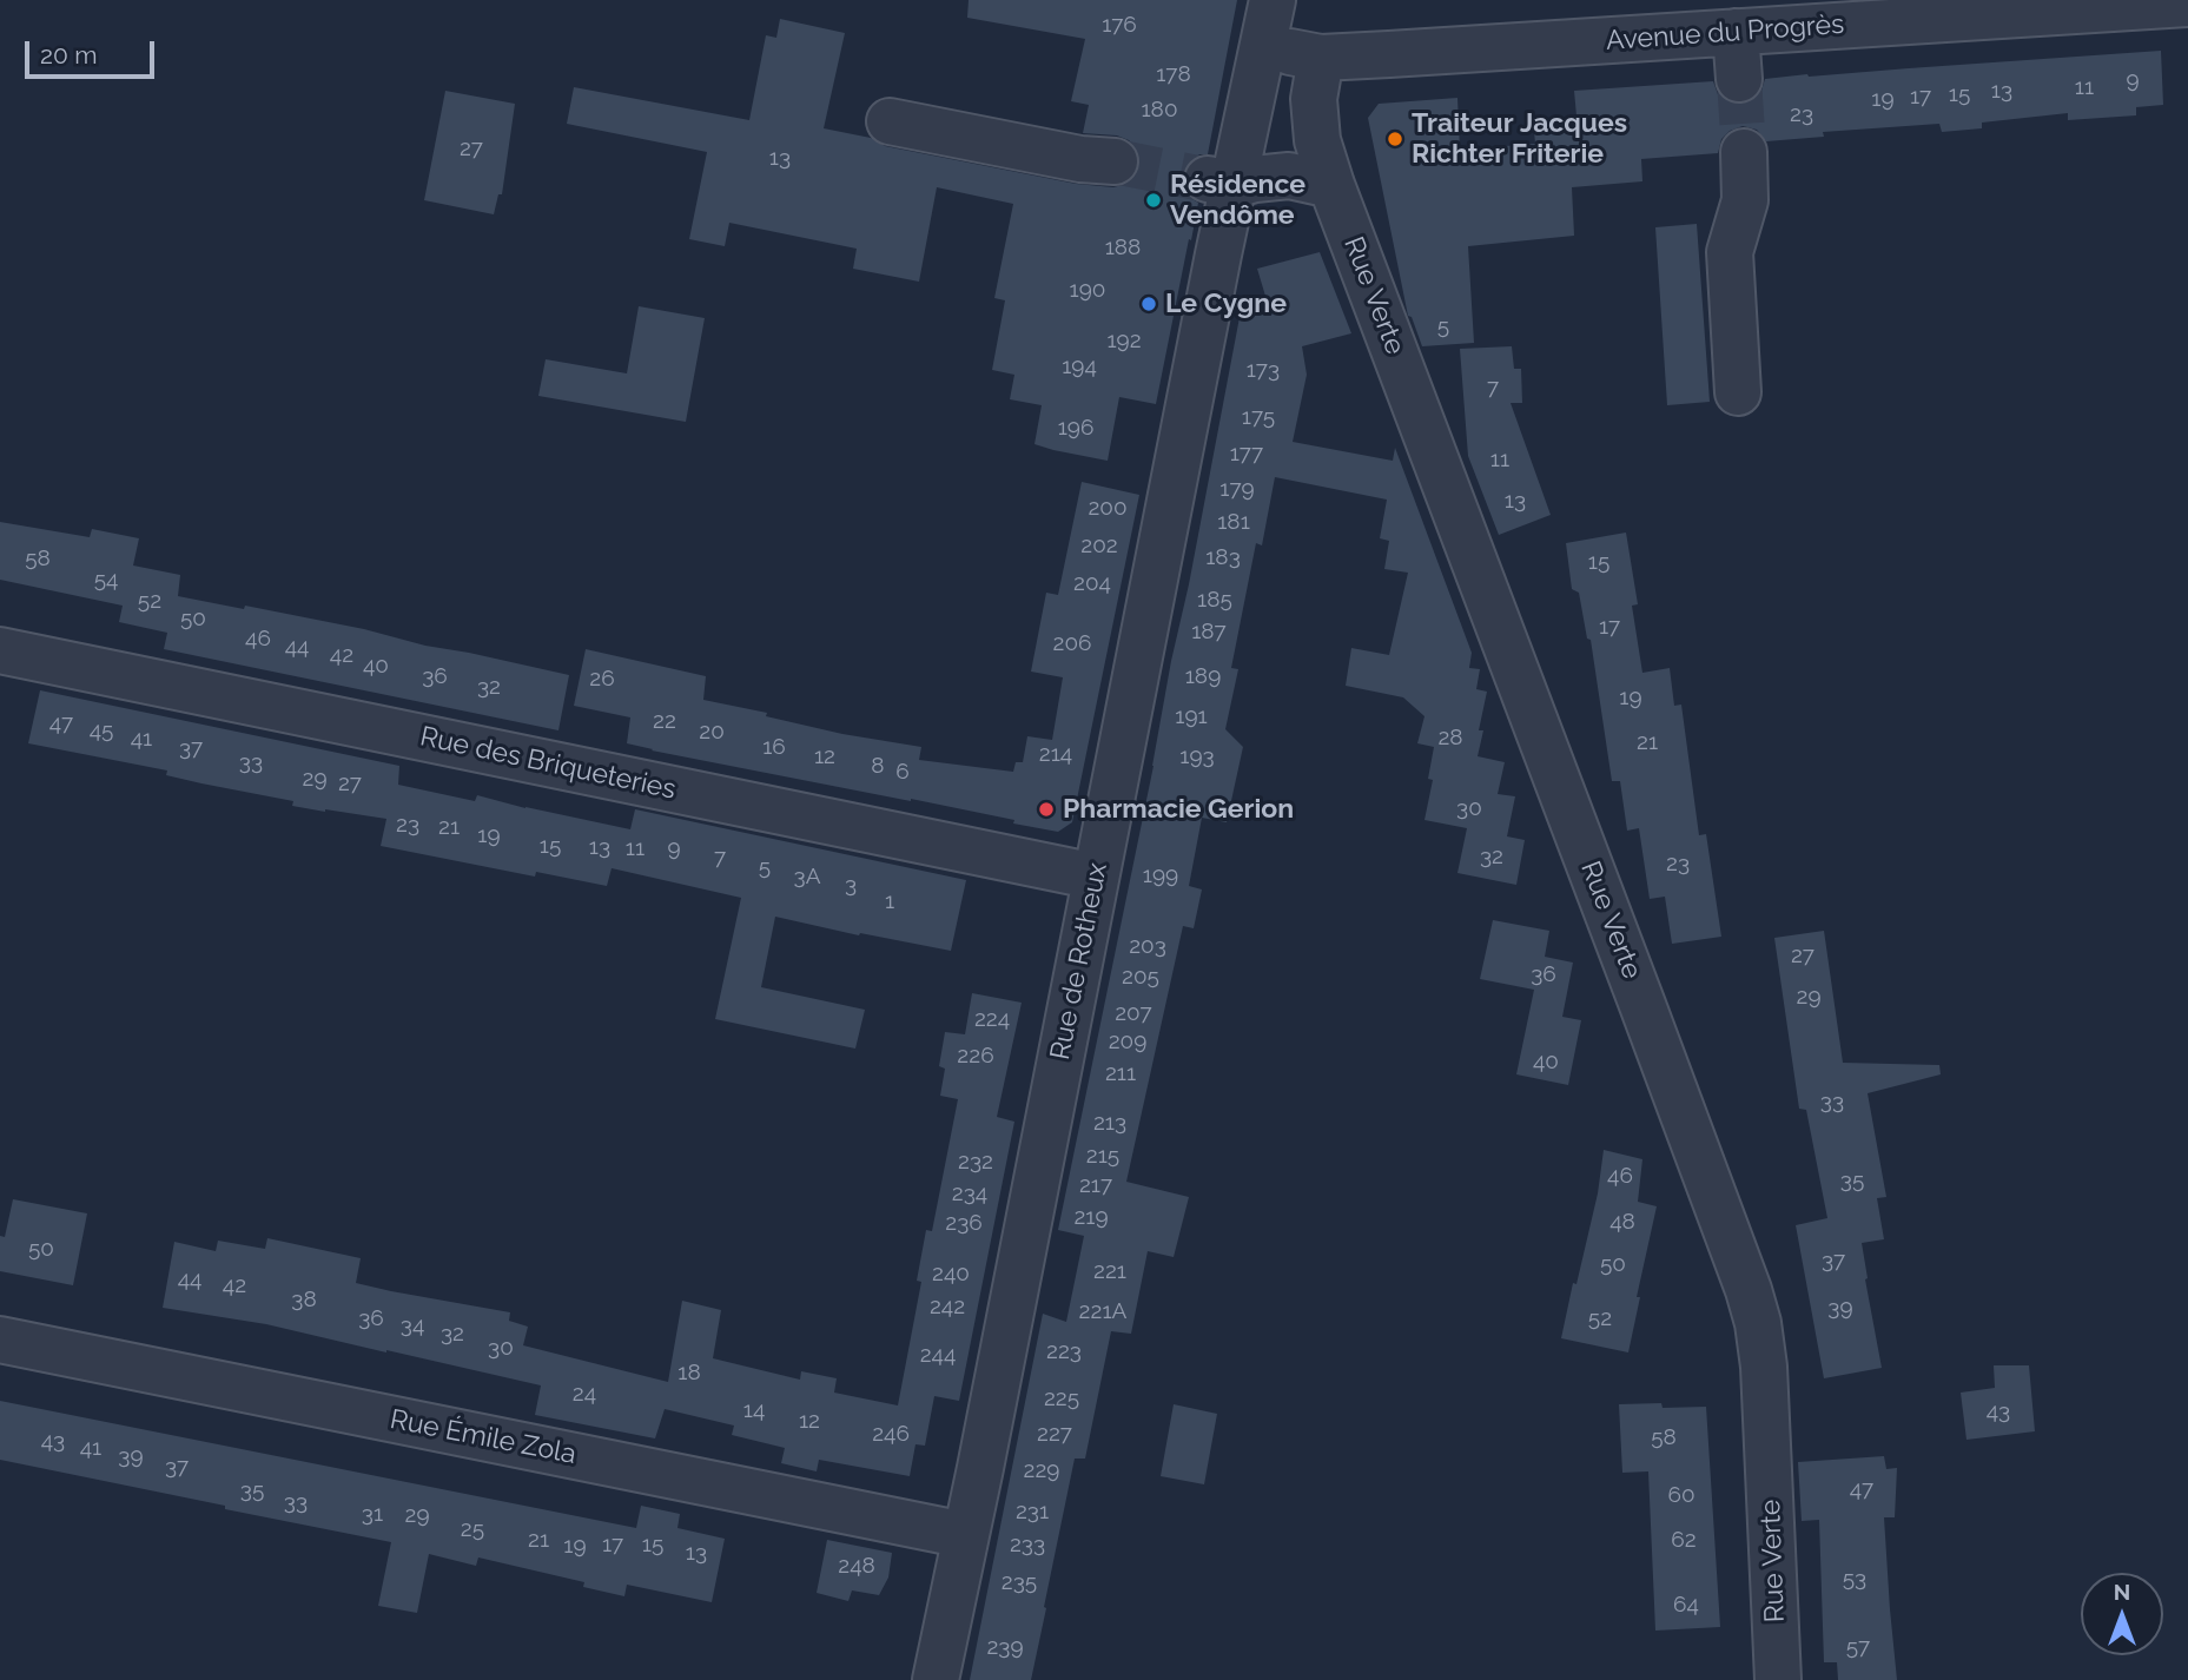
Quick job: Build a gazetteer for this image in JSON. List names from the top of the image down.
{
  "streets": {
    "street": [
      "Avenue du Progrès",
      "Rue Verte",
      "Rue des Briqueteries",
      "Rue de Rotheux",
      "Rue Émile Zola"
    ]
  },
  "crossings": [
    ["Avenue du Progrès", "Rue Verte"],
    ["Avenue du Progrès", "Rue de Rotheux"],
    ["Rue des Briqueteries", "Rue de Rotheux"],
    ["Rue de Rotheux", "Rue Émile Zola"]
  ],
  "places": [
    "Traiteur Jacques Richter Friterie",
    "Résidence Vendôme",
    "Le Cygne",
    "Pharmacie Gerion"
  ],
  "house_numbers": [
    "176",
    "178",
    "9",
    "11",
    "13",
    "15",
    "17",
    "19",
    "180",
    "23",
    "27",
    "13",
    "188",
    "190",
    "5",
    "192",
    "194",
    "173",
    "7",
    "175",
    "196",
    "177",
    "11",
    "179",
    "13",
    "200",
    "181",
    "202",
    "183",
    "58",
    "15",
    "54",
    "204",
    "185",
    "52",
    "50",
    "17",
    "187",
    "46",
    "206",
    "44",
    "42",
    "40",
    "36",
    "189",
    "26",
    "32",
    "19",
    "191",
    "22",
    "47",
    "45",
    "20",
    "28",
    "41",
    "21",
    "16",
    "37",
    "214",
    "12",
    "193",
    "33",
    "8",
    "6",
    "29",
    "27",
    "30",
    "23",
    "21",
    "19",
    "15",
    "13",
    "11",
    "9",
    "32",
    "7",
    "23",
    "5",
    "199",
    "3A",
    "3",
    "1",
    "203",
    "27",
    "36",
    "205",
    "29",
    "207",
    "224",
    "209",
    "226",
    "40",
    "211",
    "33",
    "213",
    "215",
    "232",
    "46",
    "35",
    "217",
    "234",
    "219",
    "48",
    "236",
    "50",
    "37",
    "50",
    "221",
    "240",
    "44",
    "42",
    "38",
    "242",
    "39",
    "221A",
    "36",
    "52",
    "34",
    "32",
    "30",
    "223",
    "244",
    "18",
    "24",
    "225",
    "14",
    "43",
    "12",
    "246",
    "227",
    "58",
    "43",
    "41",
    "39",
    "37",
    "229",
    "47",
    "35",
    "60",
    "33",
    "231",
    "31",
    "29",
    "25",
    "21",
    "62",
    "17",
    "15",
    "233",
    "19",
    "13",
    "248",
    "53",
    "235",
    "64",
    "239",
    "57"
  ],
  "scale_bar": "20 m",
  "north": "top"
}
